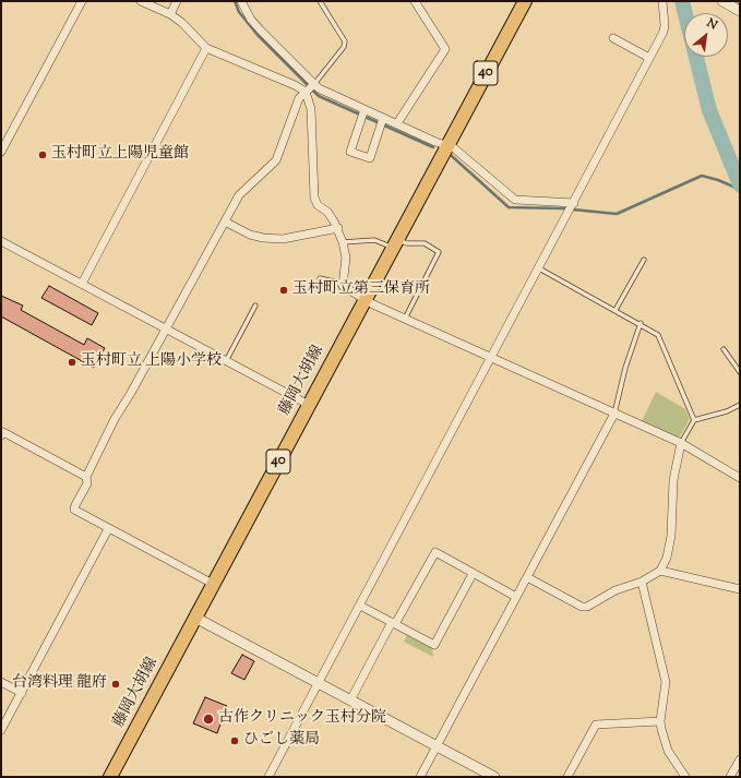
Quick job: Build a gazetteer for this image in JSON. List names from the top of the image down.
{
  "streets": {
    "main road": ["40", "藤岡大胡線"]
  },
  "places": [
    "玉村町立上陽児童館",
    "玉村町立第三保育所",
    "玉村町立 上陽小学校",
    "台湾料理 龍府",
    "古作クリニック玉村分院",
    "ひごし薬局"
  ],
  "north": "top right"
}
